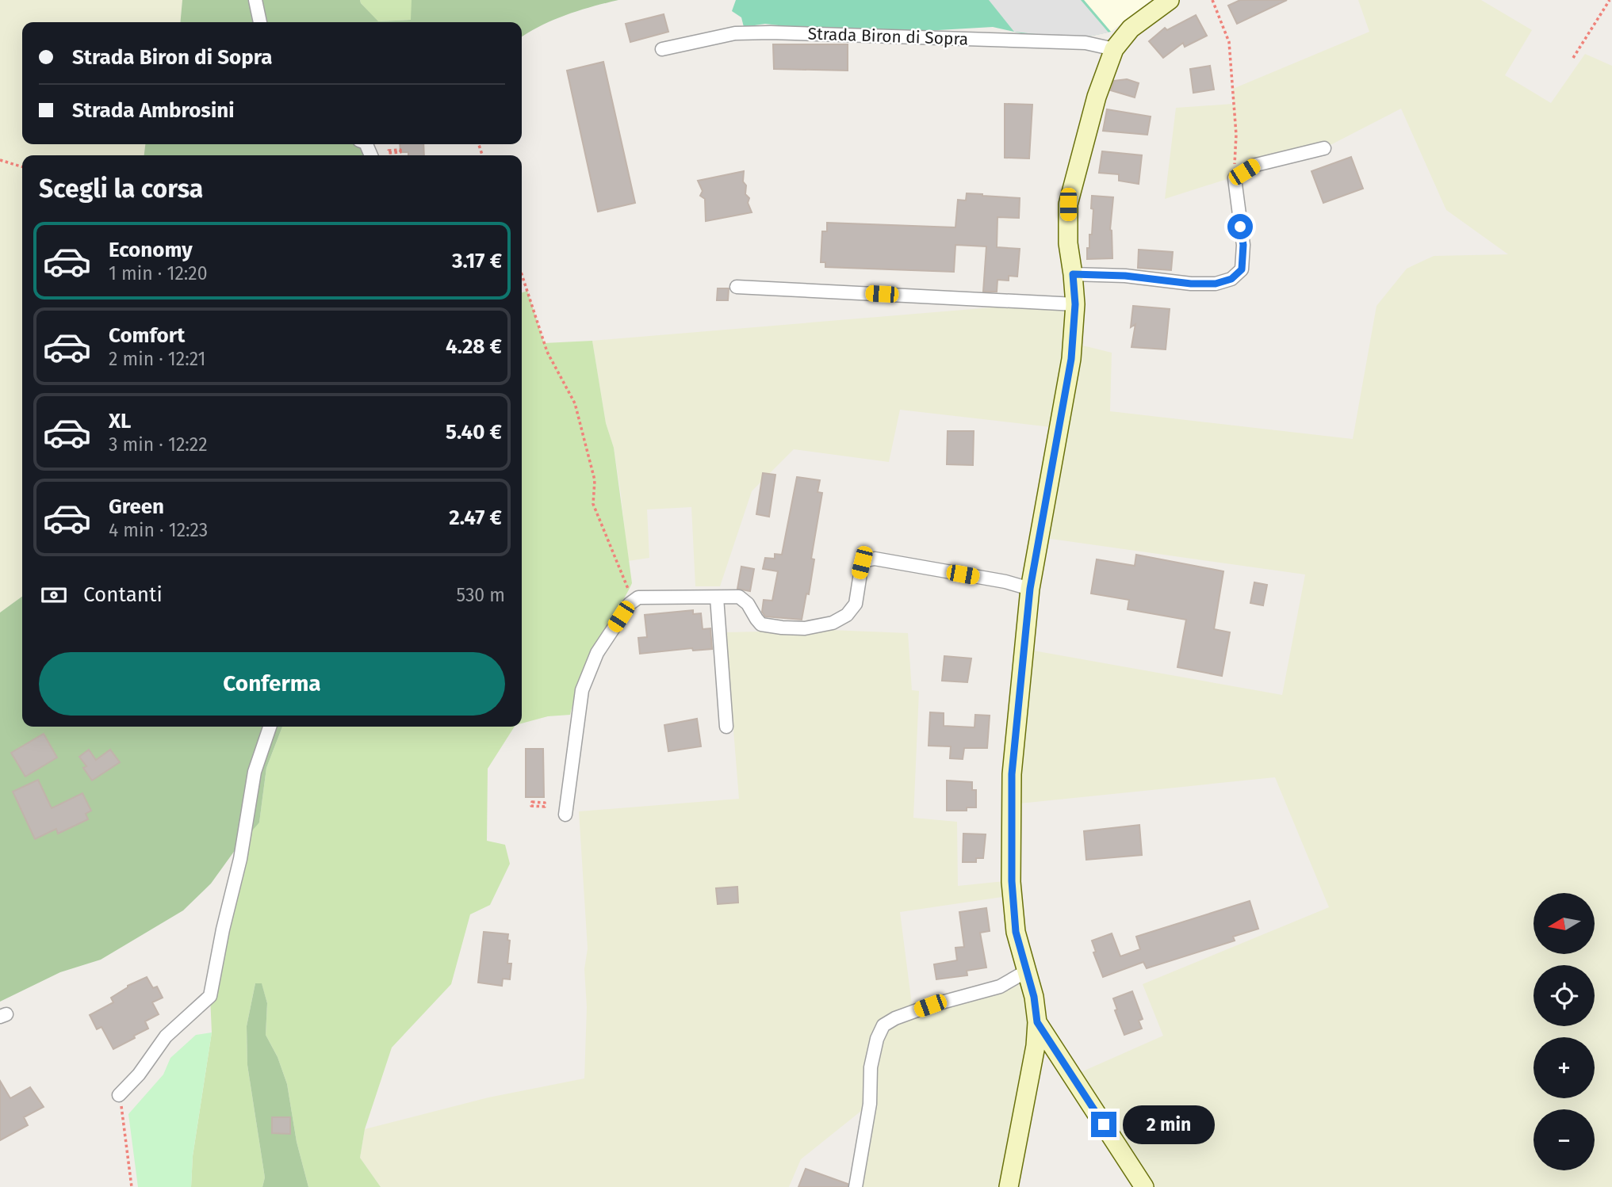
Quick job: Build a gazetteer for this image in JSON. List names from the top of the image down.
{
  "streets": {
    "street": ["Strada Biron di Sopra"]
  },
  "north": "left",
  "page": {
    "banner": ["Strada Biron di Sopra", "Strada Ambrosini"],
    "heading": "Scegli la corsa",
    "list": [
      {
        "name": "Economy",
        "note": "1 min · 12:20",
        "value": "3.17 €"
      },
      {
        "name": "Comfort",
        "note": "2 min · 12:21",
        "value": "4.28 €"
      },
      {
        "name": "XL",
        "note": "3 min · 12:22",
        "value": "5.40 €"
      },
      {
        "name": "Green",
        "note": "4 min · 12:23",
        "value": "2.47 €"
      }
    ],
    "pay": ["Contanti", "530 m"],
    "buttons": "Conferma",
    "map_buttons": ["+", "−"],
    "bubble": "2 min"
  }
}
